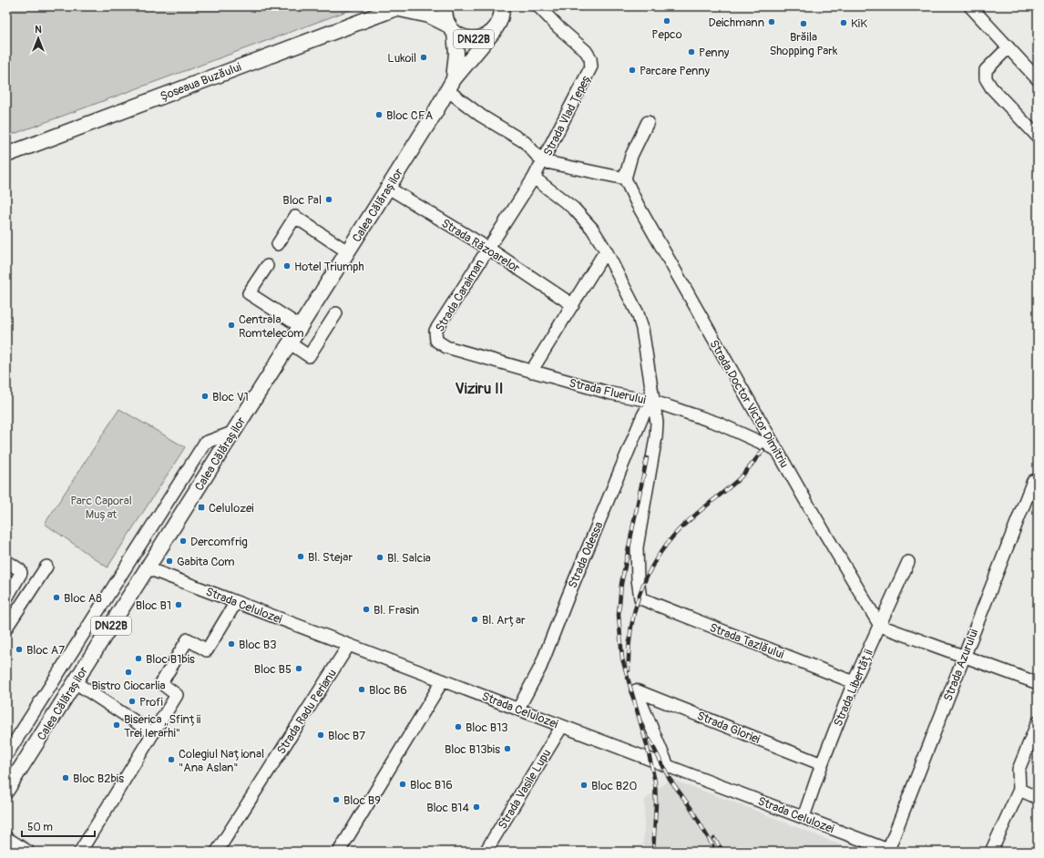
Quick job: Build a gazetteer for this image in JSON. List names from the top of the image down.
{
  "streets": {
    "main road": ["DN22B", "Șoseaua Buzăului", "Calea Călărașilor"],
    "street": [
      "Strada Vlad Țepeș",
      "Strada Răzoarelor",
      "Strada Caraiman",
      "Strada Fluerului",
      "Strada Doctor Victor Dimitriu",
      "Strada Odessa",
      "Strada Celulozei",
      "Strada Tazlăului",
      "Strada Azurului",
      "Strada Libertății",
      "Strada Radu Perianu",
      "Strada Gloriei",
      "Strada Vasile Lupu"
    ]
  },
  "crossings": [
    ["DN22B", "Șoseaua Buzăului"],
    ["DN22B", "Calea Călărașilor"],
    ["Șoseaua Buzăului", "Calea Călărașilor"],
    ["Strada Vlad Țepeș", "Strada Caraiman"],
    ["Calea Călărașilor", "Strada Răzoarelor"],
    ["Calea Călărașilor", "Strada Celulozei"],
    ["Strada Răzoarelor", "Strada Caraiman"],
    ["Strada Caraiman", "Strada Fluerului"],
    ["Strada Fluerului", "Strada Doctor Victor Dimitriu"],
    ["Strada Fluerului", "Strada Odessa"],
    ["Strada Fluerului", "Strada Tazlăului"],
    ["Strada Doctor Victor Dimitriu", "Strada Libertății"],
    ["Strada Odessa", "Strada Celulozei"],
    ["Strada Odessa", "Strada Tazlăului"],
    ["Strada Celulozei", "Strada Azurului"],
    ["Strada Celulozei", "Strada Libertății"],
    ["Strada Celulozei", "Strada Radu Perianu"],
    ["Strada Celulozei", "Strada Gloriei"],
    ["Strada Celulozei", "Strada Vasile Lupu"],
    ["Strada Tazlăului", "Strada Libertății"],
    ["Strada Libertății", "Strada Gloriei"]
  ],
  "districts": ["Viziru II"],
  "parks": ["Parc Caporal Mușat"],
  "places": {
    "other": [
      "Pepco",
      "Deichmann",
      "KiK",
      "Brăila Shopping Park",
      "Penny",
      "Lukoil",
      "Parcare Penny",
      "Bloc CFA",
      "Bloc Pal",
      "Hotel Triumph",
      "Centrala Romtelecom",
      "Bloc V1",
      "Dercomfrig",
      "Bl. Stejar",
      "Bl. Salcia",
      "Gabita Com",
      "Bloc A8",
      "Bloc B1",
      "Bl. Frasin",
      "Bl. Arțar",
      "Bloc B3",
      "Bloc A7",
      "Bloc B1bis",
      "Bloc B5",
      "Bistro Ciocarlia",
      "Bloc B6",
      "Profi",
      "Biserica „Sfinții Trei Ierarhi\"",
      "Bloc B13",
      "Bloc B7",
      "Bloc B13bis",
      "Colegiul Național \"Ana Aslan\"",
      "Bloc B2bis",
      "Bloc B16",
      "Bloc B20",
      "Bloc B9",
      "Bloc B14"
    ],
    "transit": ["Celulozei"]
  },
  "scale_bar": "50 m",
  "north": "top"
}
